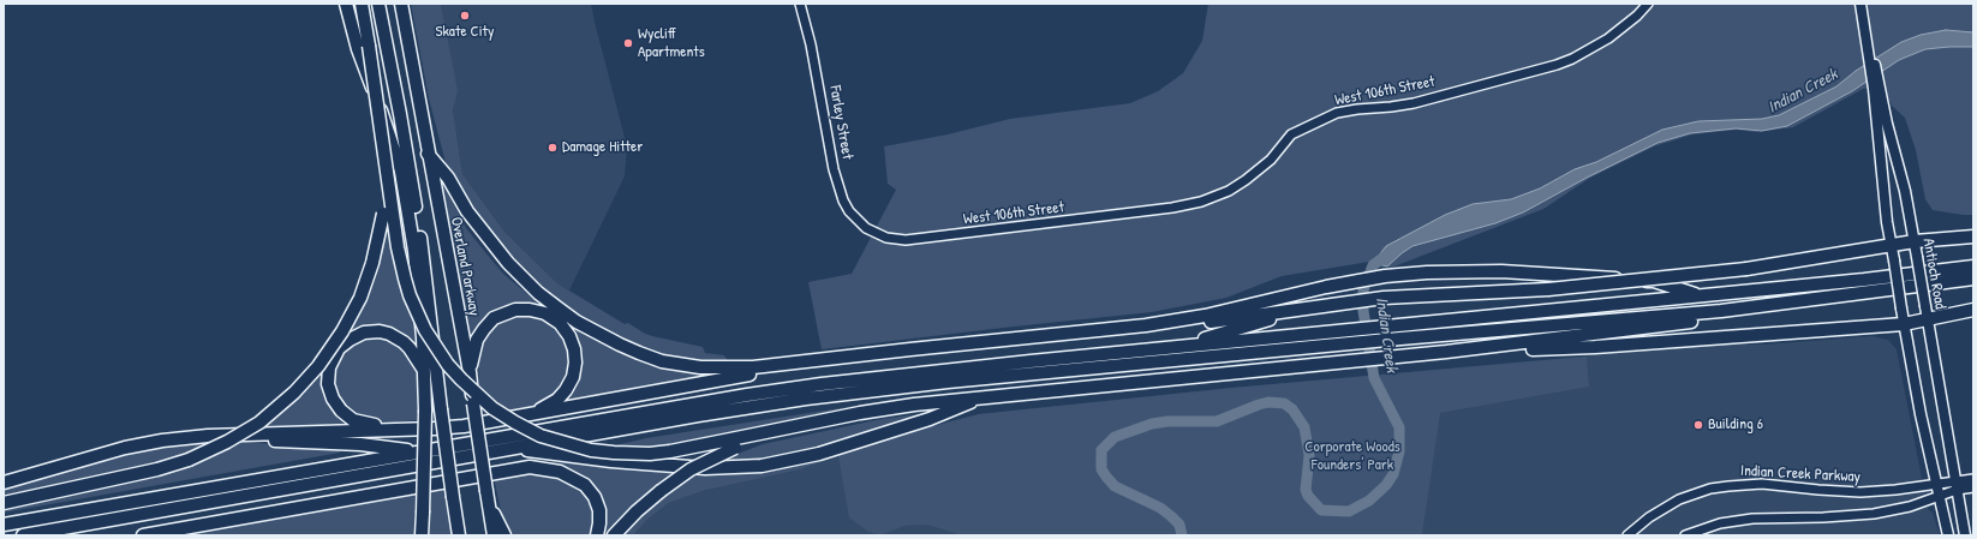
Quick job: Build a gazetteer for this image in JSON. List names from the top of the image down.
{
  "streets": {
    "highway": ["Overland Parkway"],
    "main road": ["Antioch Road"],
    "street": ["West 106th Street", "Farley Street", "Indian Creek Parkway"]
  },
  "crossings": [
    ["West 106th Street", "Farley Street"],
    ["Antioch Road", "Indian Creek Parkway"]
  ],
  "water": ["Indian Creek"],
  "parks": ["Corporate Woods Founders' Park"],
  "places": [
    "Skate City",
    "Wycliff Apartments",
    "Damage Hitter",
    "Building 6"
  ]
}
